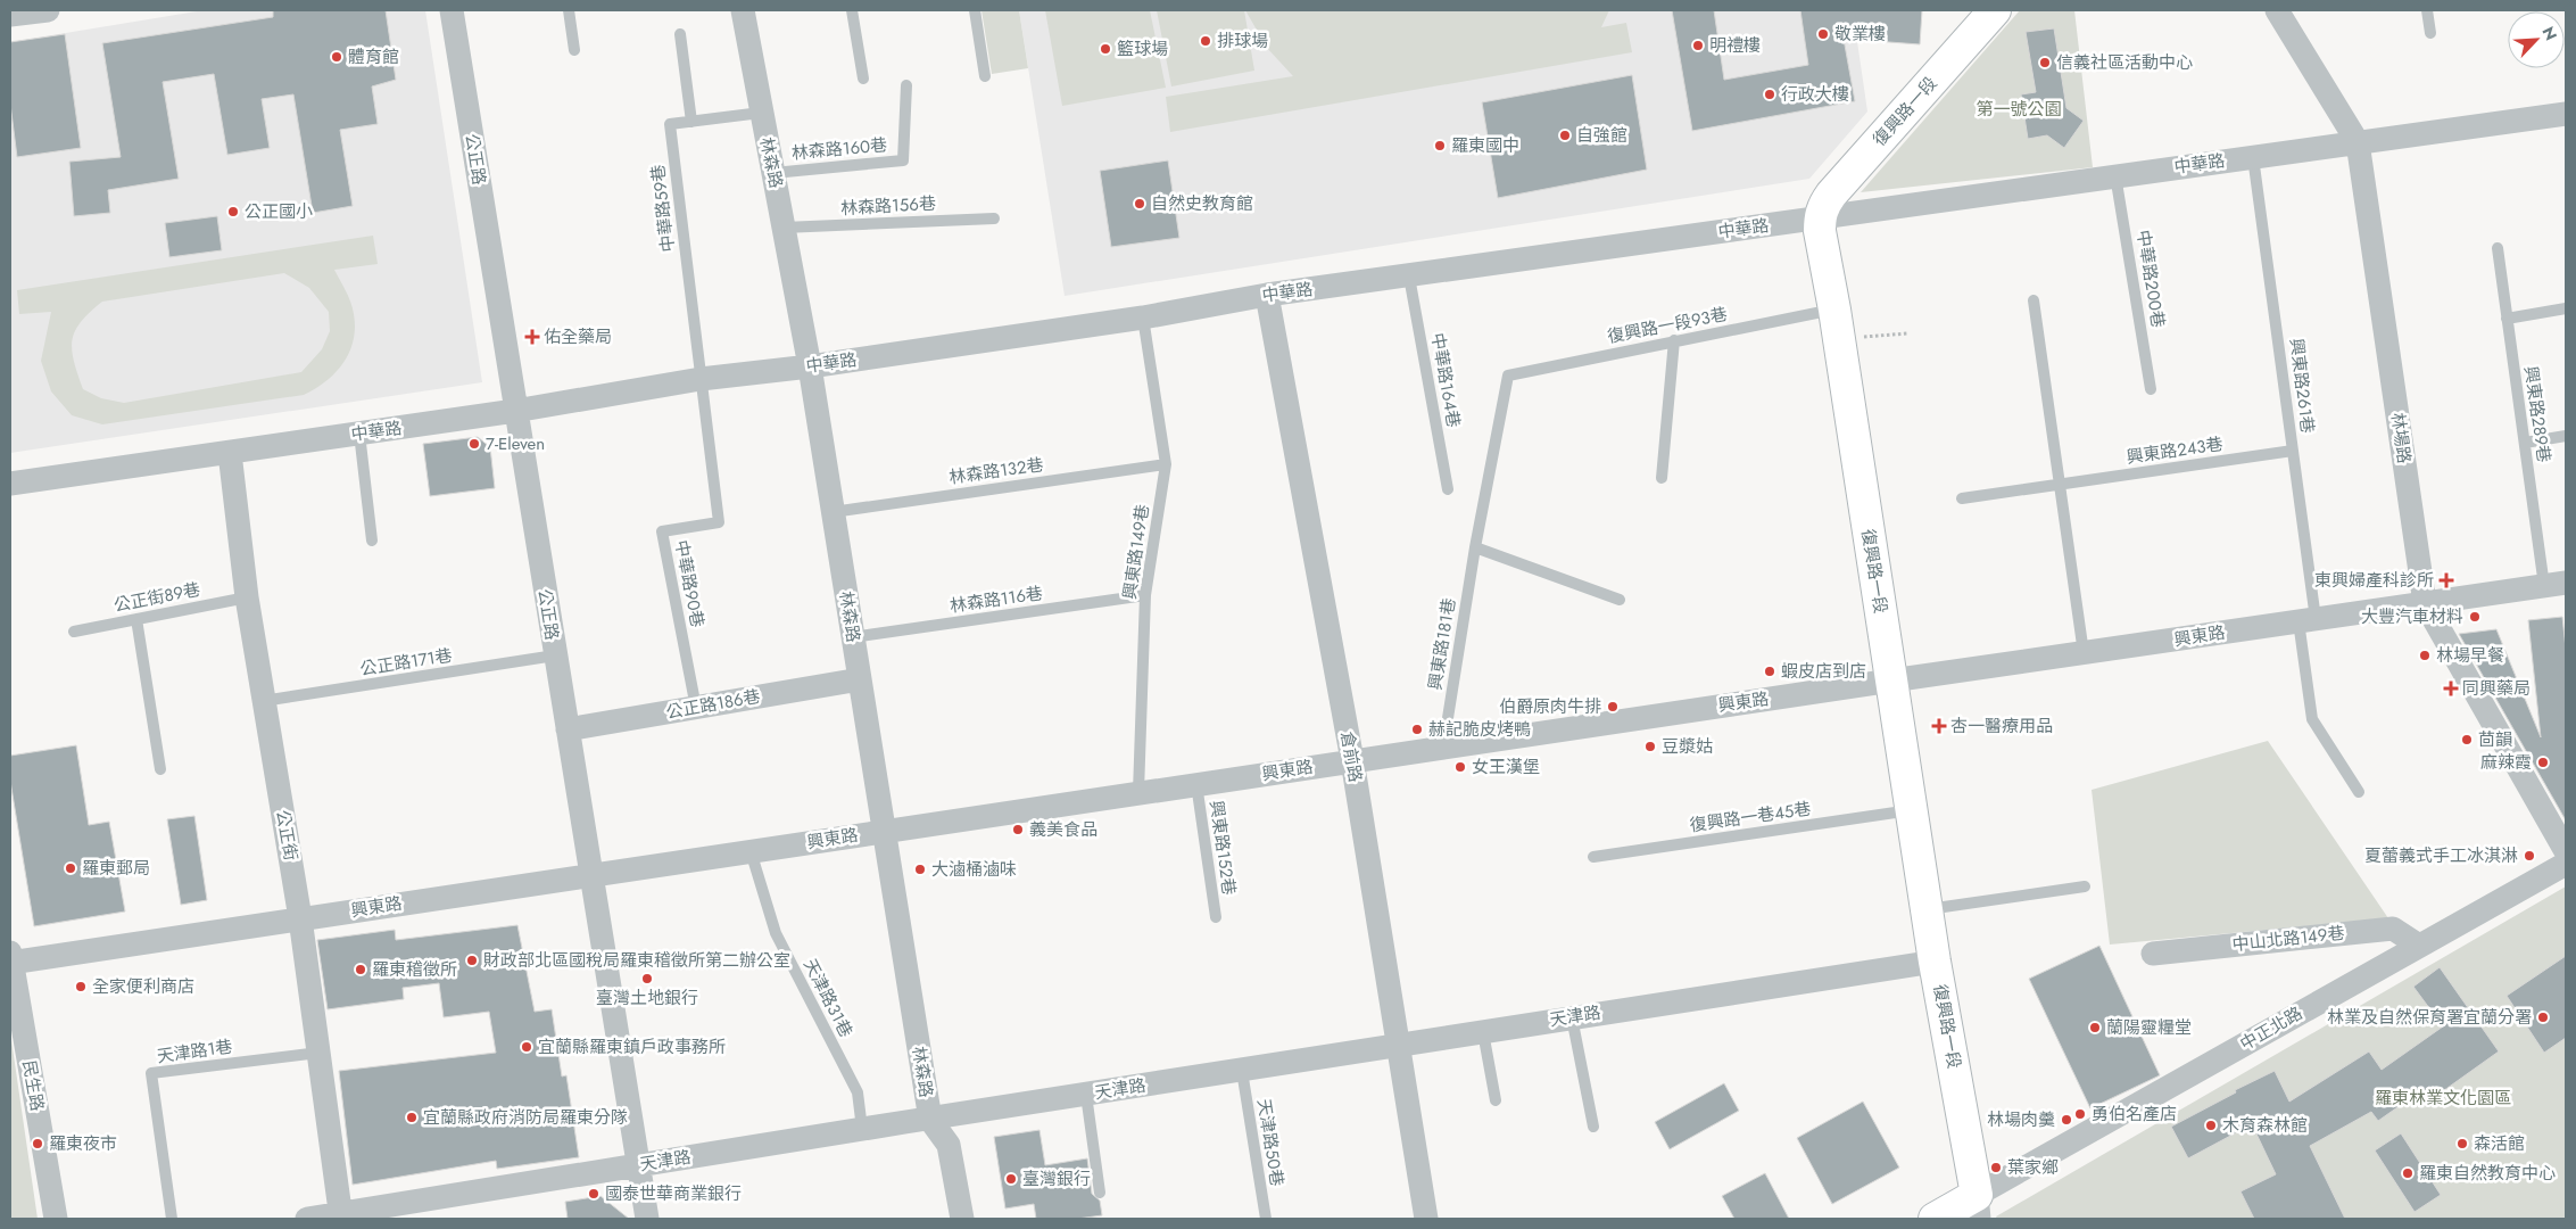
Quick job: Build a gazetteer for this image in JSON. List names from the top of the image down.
{
  "streets": {
    "main road": ["復興路一段", "中正北路"],
    "street": [
      "公正路",
      "林森路",
      "中華路",
      "林場路",
      "興東路",
      "公正路186巷",
      "倉前路",
      "公正街",
      "中山北路149巷",
      "天津路",
      "民生路"
    ],
    "lane": [
      "林森路160巷",
      "林森路156巷",
      "中華路59巷",
      "中華路200巷",
      "復興路一段93巷",
      "中華路164巷",
      "興東路261巷",
      "興東路289巷",
      "興東路243巷",
      "林森路132巷",
      "興東路149巷",
      "中華路90巷",
      "公正街89巷",
      "林森路116巷",
      "興東路181巷",
      "公正路171巷",
      "復興路一巷45巷",
      "興東路152巷",
      "天津路31巷",
      "天津路1巷",
      "天津路50巷"
    ]
  },
  "crossings": [
    ["復興路一段", "中華路"],
    ["復興路一段", "復興路一段93巷"],
    ["復興路一段", "興東路"],
    ["復興路一段", "復興路一巷45巷"],
    ["復興路一段", "天津路"],
    ["復興路一段", "中正北路"],
    ["林森路160巷", "林森路"],
    ["公正路", "中華路"],
    ["公正路", "興東路"],
    ["公正路", "公正路171巷"],
    ["公正路", "公正路186巷"],
    ["公正路", "天津路"],
    ["林森路", "中華路"],
    ["林森路", "林森路156巷"],
    ["林森路", "中華路59巷"],
    ["林森路", "林森路132巷"],
    ["林森路", "林森路116巷"],
    ["林森路", "興東路"],
    ["林森路", "公正路186巷"],
    ["林森路", "天津路"],
    ["中華路", "中華路59巷"],
    ["中華路", "中華路200巷"],
    ["中華路", "中華路164巷"],
    ["中華路", "興東路261巷"],
    ["中華路", "林場路"],
    ["中華路", "興東路149巷"],
    ["中華路", "中華路90巷"],
    ["中華路", "倉前路"],
    ["中華路", "公正街"],
    ["中華路59巷", "中華路90巷"],
    ["復興路一段93巷", "興東路181巷"],
    ["興東路261巷", "興東路243巷"],
    ["興東路261巷", "興東路"],
    ["興東路289巷", "興東路"],
    ["林場路", "興東路"],
    ["林森路132巷", "興東路149巷"],
    ["興東路149巷", "林森路116巷"],
    ["興東路149巷", "興東路"],
    ["中華路90巷", "公正路186巷"],
    ["公正街89巷", "公正街"],
    ["興東路", "興東路181巷"],
    ["興東路", "倉前路"],
    ["興東路", "公正街"],
    ["興東路", "興東路152巷"],
    ["興東路", "天津路31巷"],
    ["興東路", "民生路"],
    ["公正路171巷", "公正街"],
    ["倉前路", "天津路"],
    ["公正街", "天津路"],
    ["公正街", "天津路1巷"],
    ["中山北路149巷", "中正北路"],
    ["天津路31巷", "天津路"],
    ["天津路", "天津路50巷"]
  ],
  "parks": ["第一號公園", "羅東林業文化園區"],
  "places": {
    "other": [
      "敬業樓",
      "排球場",
      "明禮樓",
      "籃球場",
      "體育館",
      "信義社區活動中心",
      "行政大樓",
      "自強館",
      "羅東國中",
      "自然史教育館",
      "公正國小",
      "7-Eleven",
      "大豐汽車材料",
      "林場早餐",
      "蝦皮店到店",
      "伯爵原肉牛排",
      "赫記脆皮烤鴨",
      "茴韻",
      "豆漿姑",
      "麻辣霞",
      "女王漢堡",
      "義美食品",
      "夏蕾義式手工冰淇淋",
      "羅東郵局",
      "大滷桶滷味",
      "財政部北區國稅局羅東稽徵所第二辦公室",
      "羅東稽徵所",
      "臺灣土地銀行",
      "全家便利商店",
      "林業及自然保育署宜蘭分署",
      "蘭陽靈糧堂",
      "宜蘭縣羅東鎮戶政事務所",
      "勇伯名產店",
      "宜蘭縣政府消防局羅東分隊",
      "林場肉羹",
      "木育森林館",
      "羅東夜市",
      "森活館",
      "葉家鄉",
      "羅東自然教育中心",
      "臺灣銀行",
      "國泰世華商業銀行"
    ],
    "health": [
      "佑全藥局",
      "東興婦產科診所",
      "同興藥局",
      "杏一醫療用品"
    ]
  },
  "north": "top right"
}
